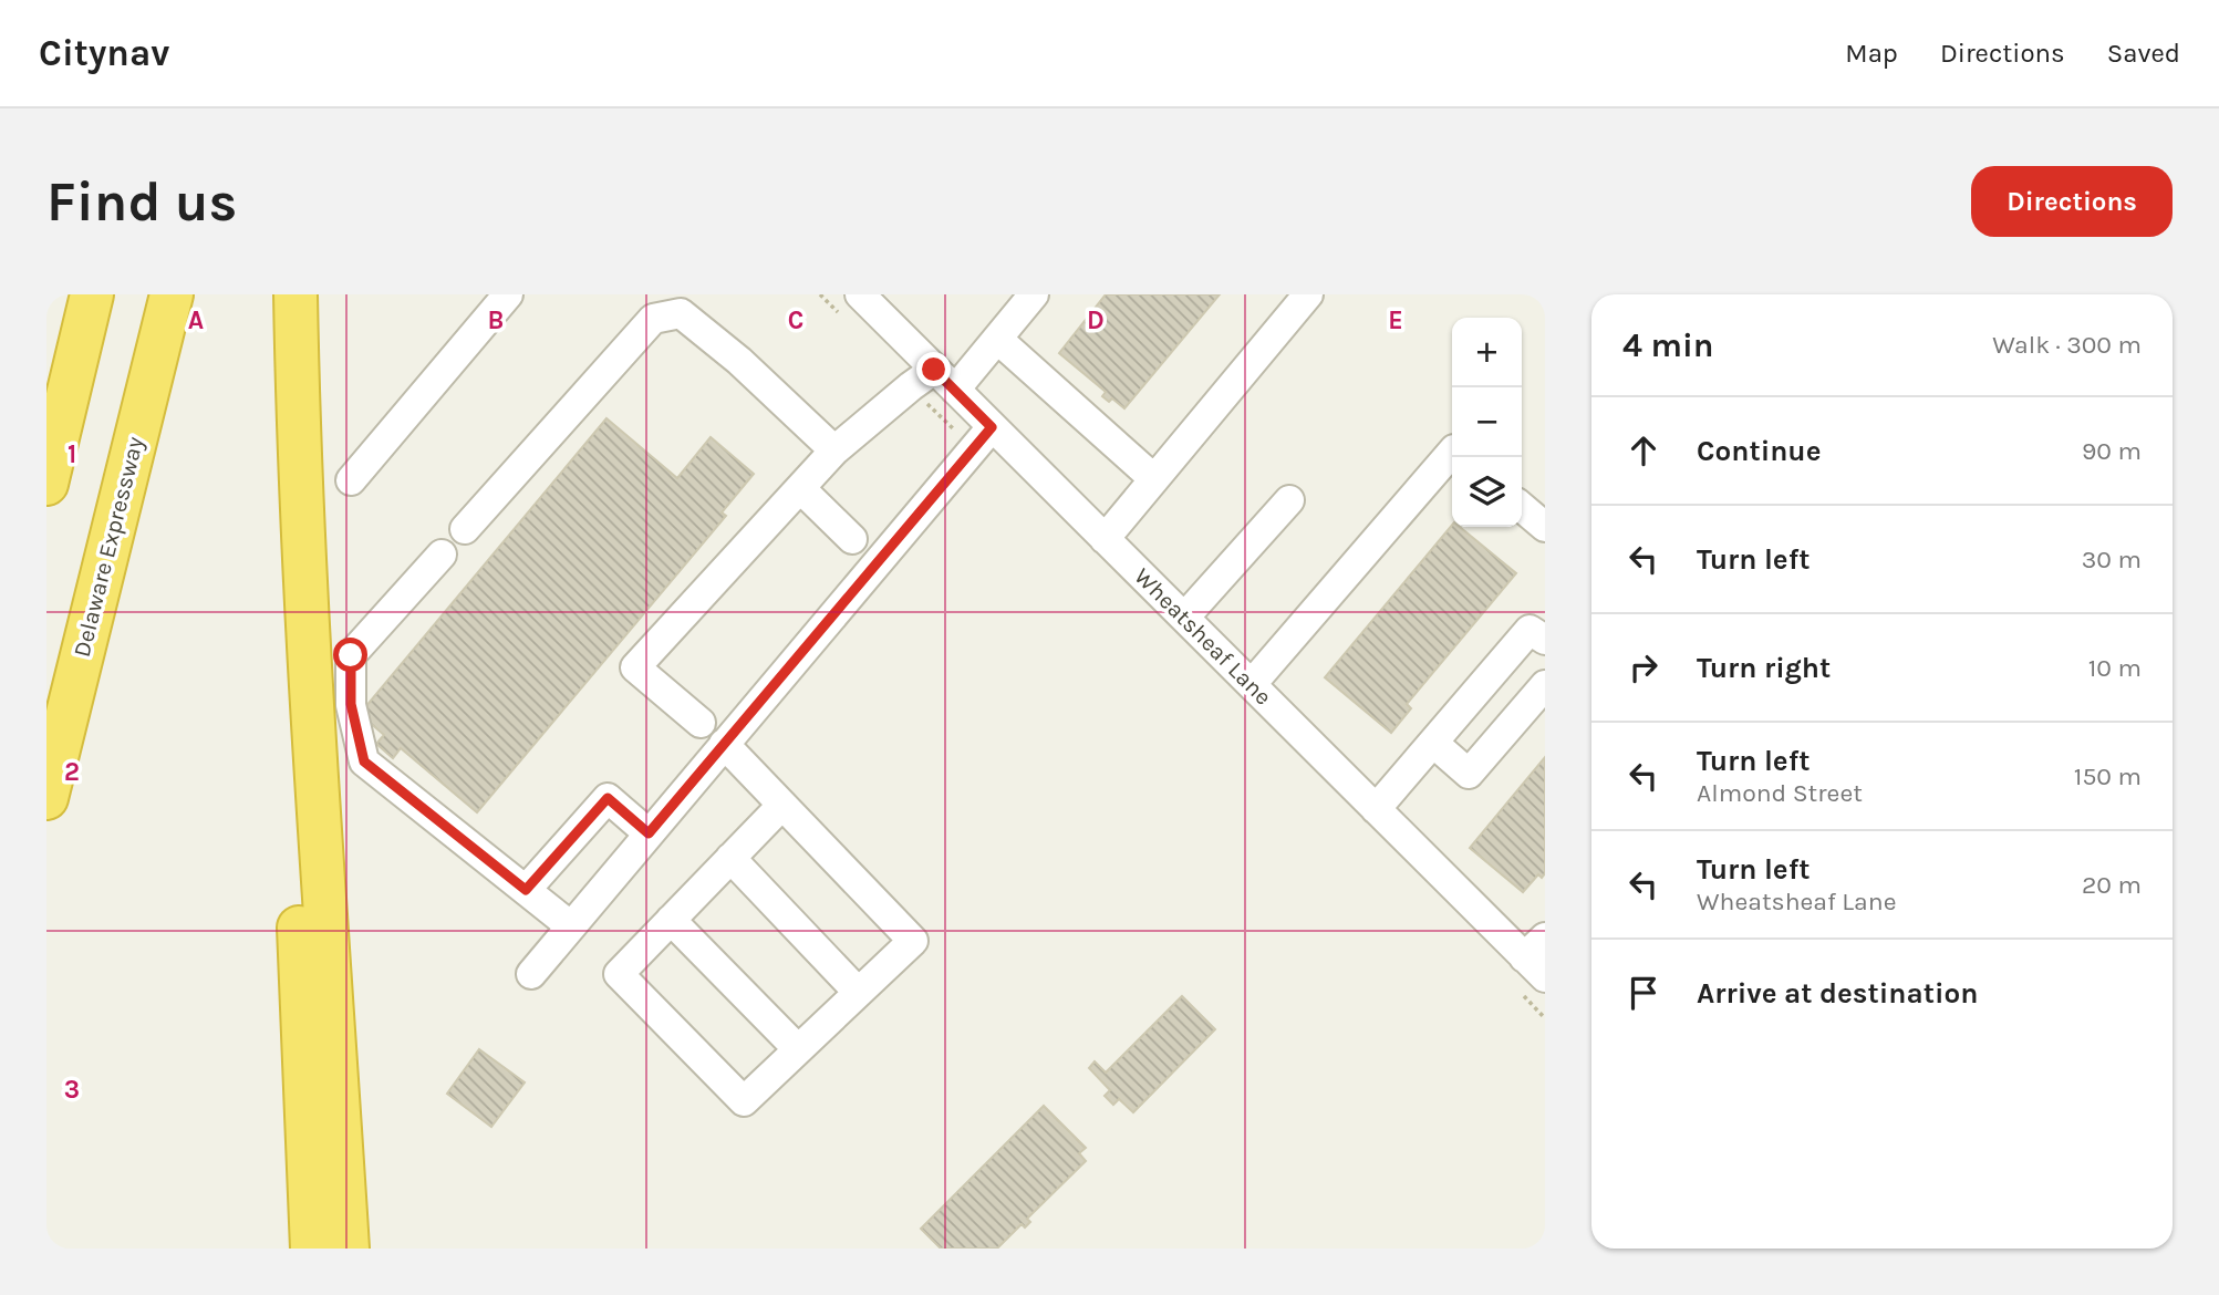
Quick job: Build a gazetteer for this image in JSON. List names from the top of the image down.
{
  "streets": {
    "highway": ["Delaware Expressway"],
    "street": ["Wheatsheaf Lane"]
  },
  "page": {
    "header": "Citynav",
    "nav": ["Map", "Directions", "Saved"],
    "buttons": "Directions",
    "title": "Find us",
    "heading": ["4 min", "Walk · 300 m"],
    "map_buttons": ["+", "−"],
    "list": [
      ["Continue", "90 m"],
      ["Turn left", "30 m"],
      ["Turn right", "10 m"],
      ["Turn left", "Almond Street", "150 m"],
      ["Turn left", "Wheatsheaf Lane", "20 m"],
      "Arrive at destination"
    ]
  },
  "grid": {
    "columns": [
      "A",
      "B",
      "C",
      "D",
      "E"
    ],
    "rows": ["1", "2", "3"]
  }
}
